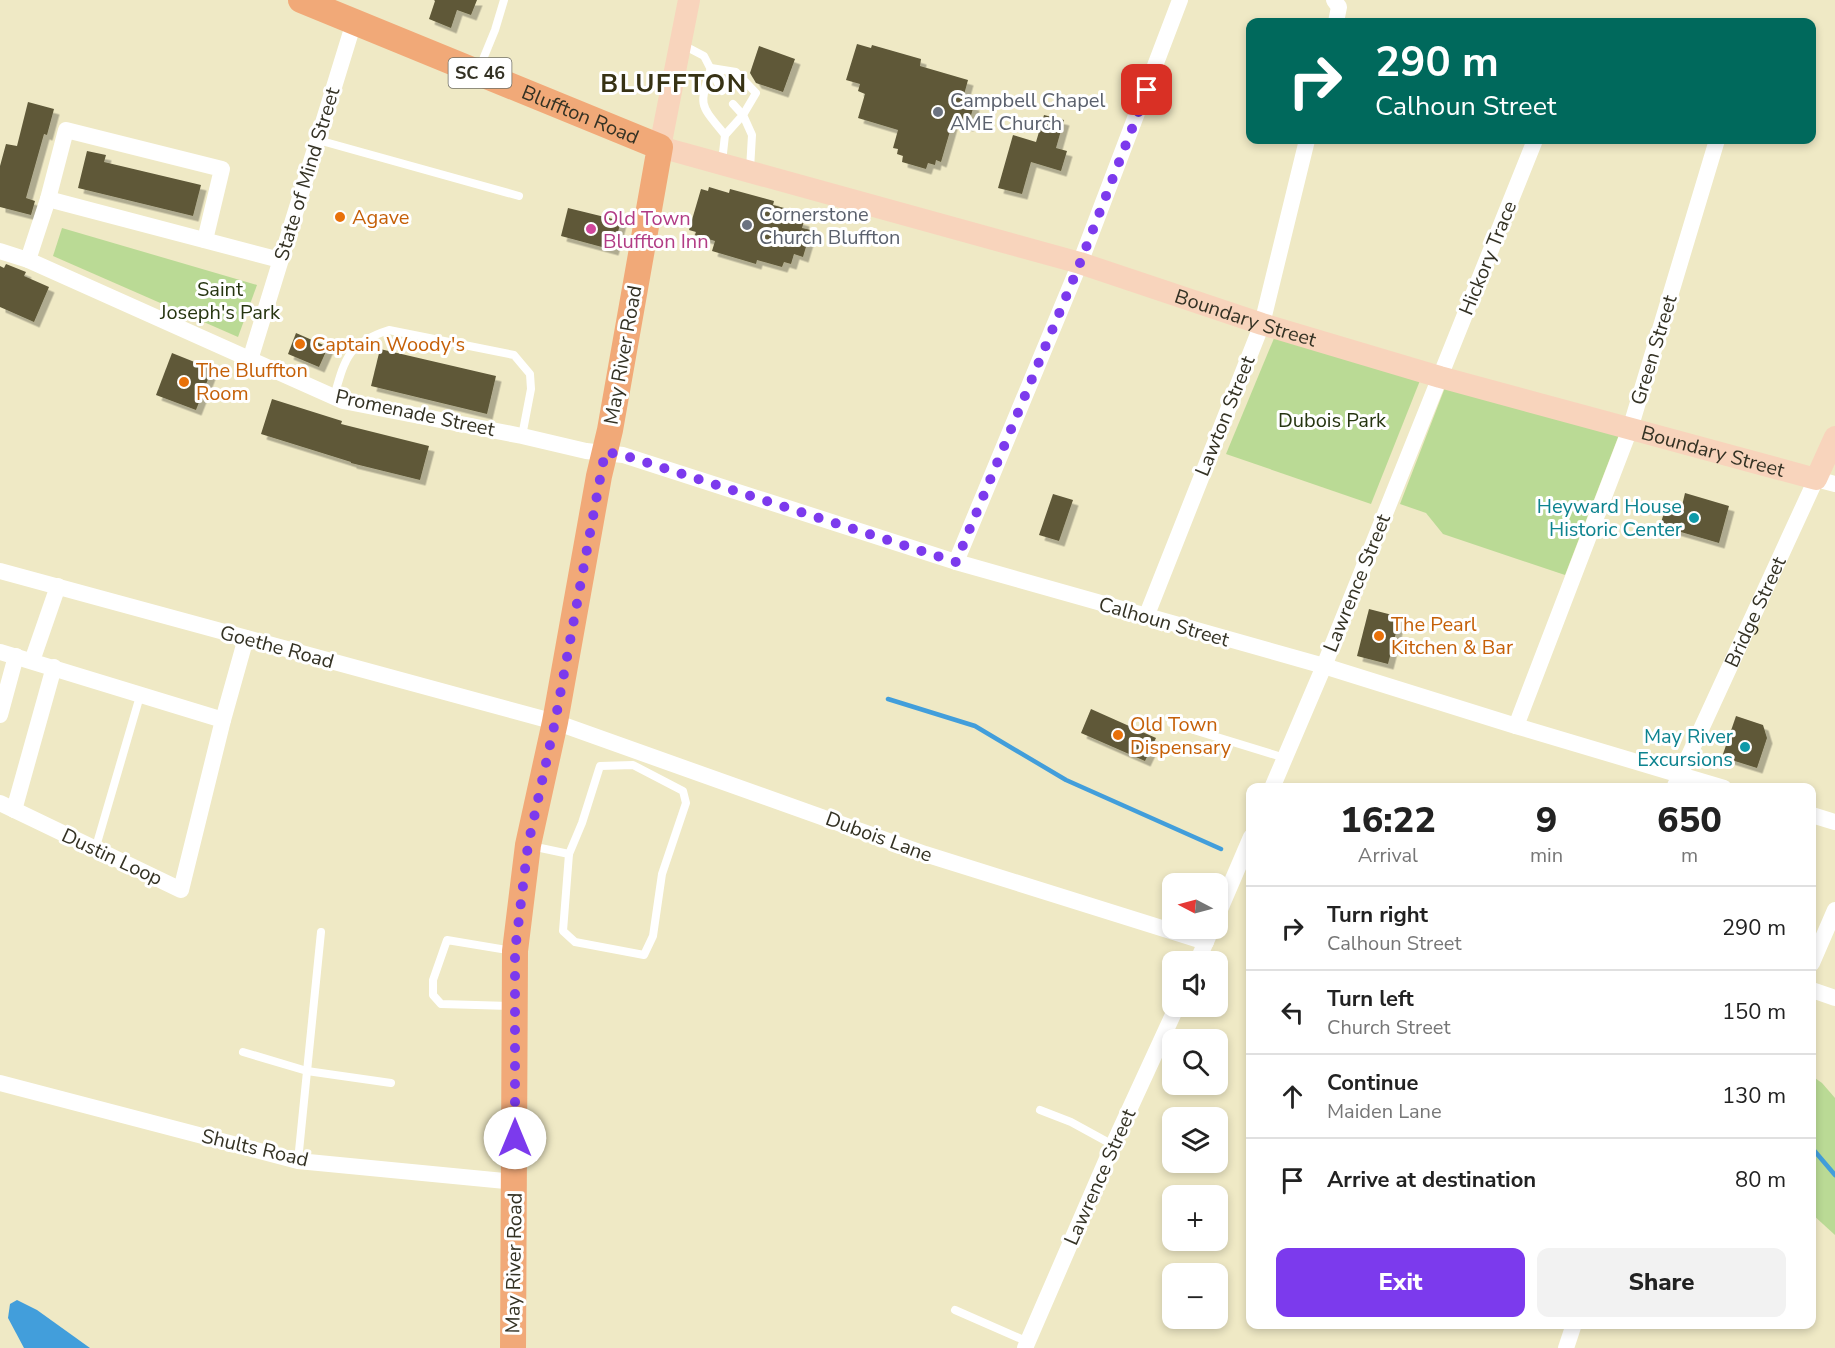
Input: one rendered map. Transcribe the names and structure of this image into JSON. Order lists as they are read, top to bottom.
{
  "streets": {
    "main road": ["SC 46", "Bluffton Road", "May River Road"],
    "street": [
      "State of Mind Street",
      "Hickory Trace",
      "Boundary Street",
      "Green Street",
      "Promenade Street",
      "Lawton Street",
      "Lawrence Street",
      "Bridge Street",
      "Calhoun Street",
      "Goethe Road",
      "Dubois Lane",
      "Dustin Loop",
      "Shults Road"
    ]
  },
  "crossings": [
    ["Bluffton Road", "State of Mind Street"],
    ["Bluffton Road", "Boundary Street"],
    ["Bluffton Road", "May River Road"],
    ["State of Mind Street", "Promenade Street"],
    ["Hickory Trace", "Boundary Street"],
    ["Hickory Trace", "Lawrence Street"],
    ["Boundary Street", "Green Street"],
    ["Boundary Street", "May River Road"],
    ["Boundary Street", "Lawton Street"],
    ["Boundary Street", "Lawrence Street"],
    ["Boundary Street", "Bridge Street"],
    ["Green Street", "Calhoun Street"],
    ["May River Road", "Promenade Street"],
    ["May River Road", "Calhoun Street"],
    ["May River Road", "Goethe Road"],
    ["May River Road", "Dubois Lane"],
    ["May River Road", "Shults Road"],
    ["Promenade Street", "Calhoun Street"],
    ["Lawton Street", "Calhoun Street"],
    ["Lawrence Street", "Calhoun Street"],
    ["Bridge Street", "Calhoun Street"],
    ["Goethe Road", "Dubois Lane"],
    ["Goethe Road", "Dustin Loop"]
  ],
  "districts": ["BLUFFTON"],
  "parks": ["Saint Joseph's Park", "Dubois Park"],
  "places": [
    "Campbell Chapel AME Church",
    "Agave",
    "Cornerstone Church Bluffton",
    "Old Town Bluffton Inn",
    "Captain Woody's",
    "The Bluffton Room",
    "Heyward House Historic Center",
    "The Pearl Kitchen & Bar",
    "Old Town Dispensary",
    "May River Excursions"
  ],
  "north": "left",
  "page": {
    "turn": ["290 m", "Calhoun Street"],
    "eta": [
      "16:22",
      "Arrival",
      "9",
      "min",
      "650",
      "m"
    ],
    "map_buttons": ["+", "−"],
    "list": [
      {
        "name": "Turn right",
        "note": "Calhoun Street",
        "value": "290 m"
      },
      {
        "name": "Turn left",
        "note": "Church Street",
        "value": "150 m"
      },
      {
        "name": "Continue",
        "note": "Maiden Lane",
        "value": "130 m"
      },
      {
        "name": "Arrive at destination",
        "value": "80 m"
      }
    ],
    "buttons": ["Exit", "Share"]
  }
}
